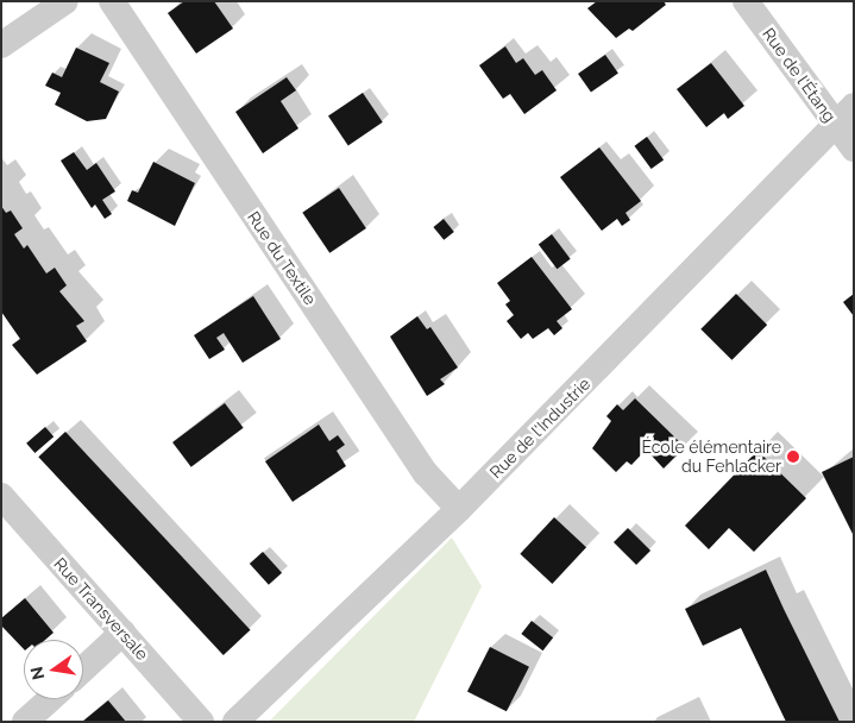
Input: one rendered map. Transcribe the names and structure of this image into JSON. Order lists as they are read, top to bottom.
{
  "streets": {
    "street": [
      "Rue de l'Étang",
      "Rue du Textile",
      "Rue de l'Industrie",
      "Rue Transversale"
    ]
  },
  "crossings": [
    ["Rue de l'Étang", "Rue de l'Industrie"],
    ["Rue du Textile", "Rue de l'Industrie"]
  ],
  "places": ["École élémentaire du Fehlacker"],
  "north": "left"
}
